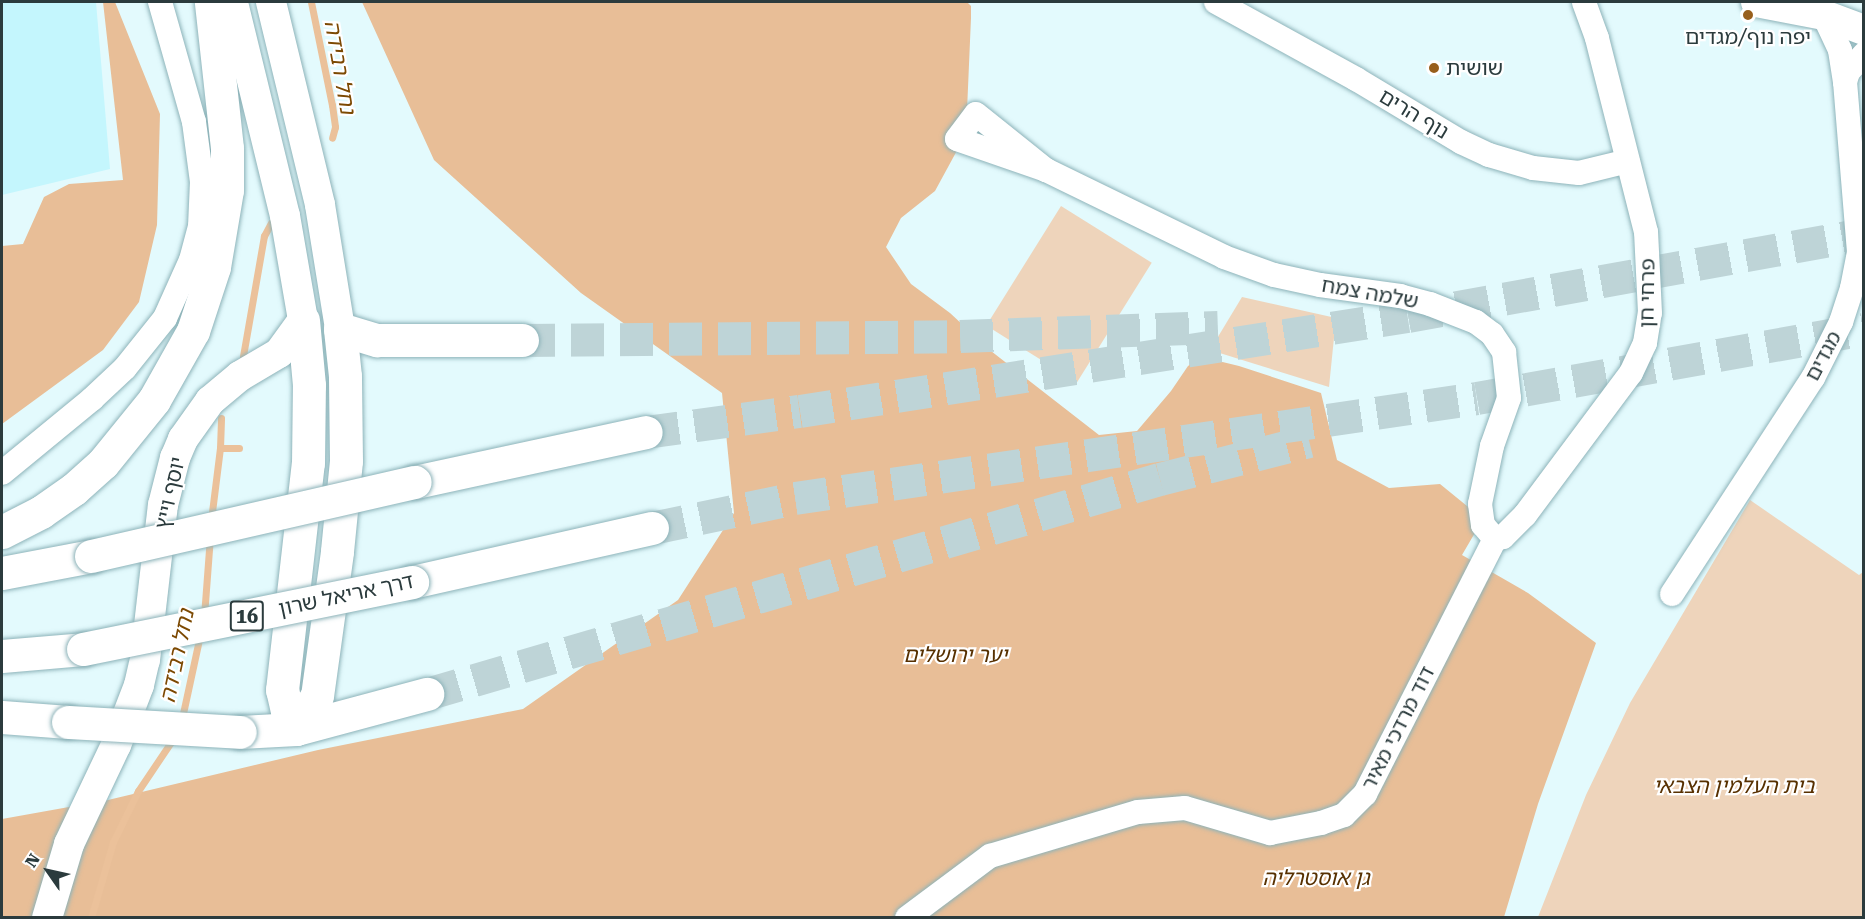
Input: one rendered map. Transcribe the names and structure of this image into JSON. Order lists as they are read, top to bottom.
{
  "streets": {
    "highway": ["דרך אריאל שרון", "16"],
    "main road": ["יוסף וייץ"],
    "street": [
      "נוף הרים",
      "שלמה צמח",
      "פרחי חן",
      "מגדים",
      "דוד מרדכי מאיר"
    ]
  },
  "crossings": [
    ["נוף הרים", "פרחי חן"],
    ["שלמה צמח", "פרחי חן"],
    ["שלמה צמח", "דוד מרדכי מאיר"],
    ["פרחי חן", "דוד מרדכי מאיר"]
  ],
  "water": ["נחל רבידה"],
  "parks": ["יער ירושלים", "בית העלמין הצבאי", "גן אוסטרליה"],
  "places": ["יפה נוף/מגדים", "שושית"],
  "north": "top left"
}
